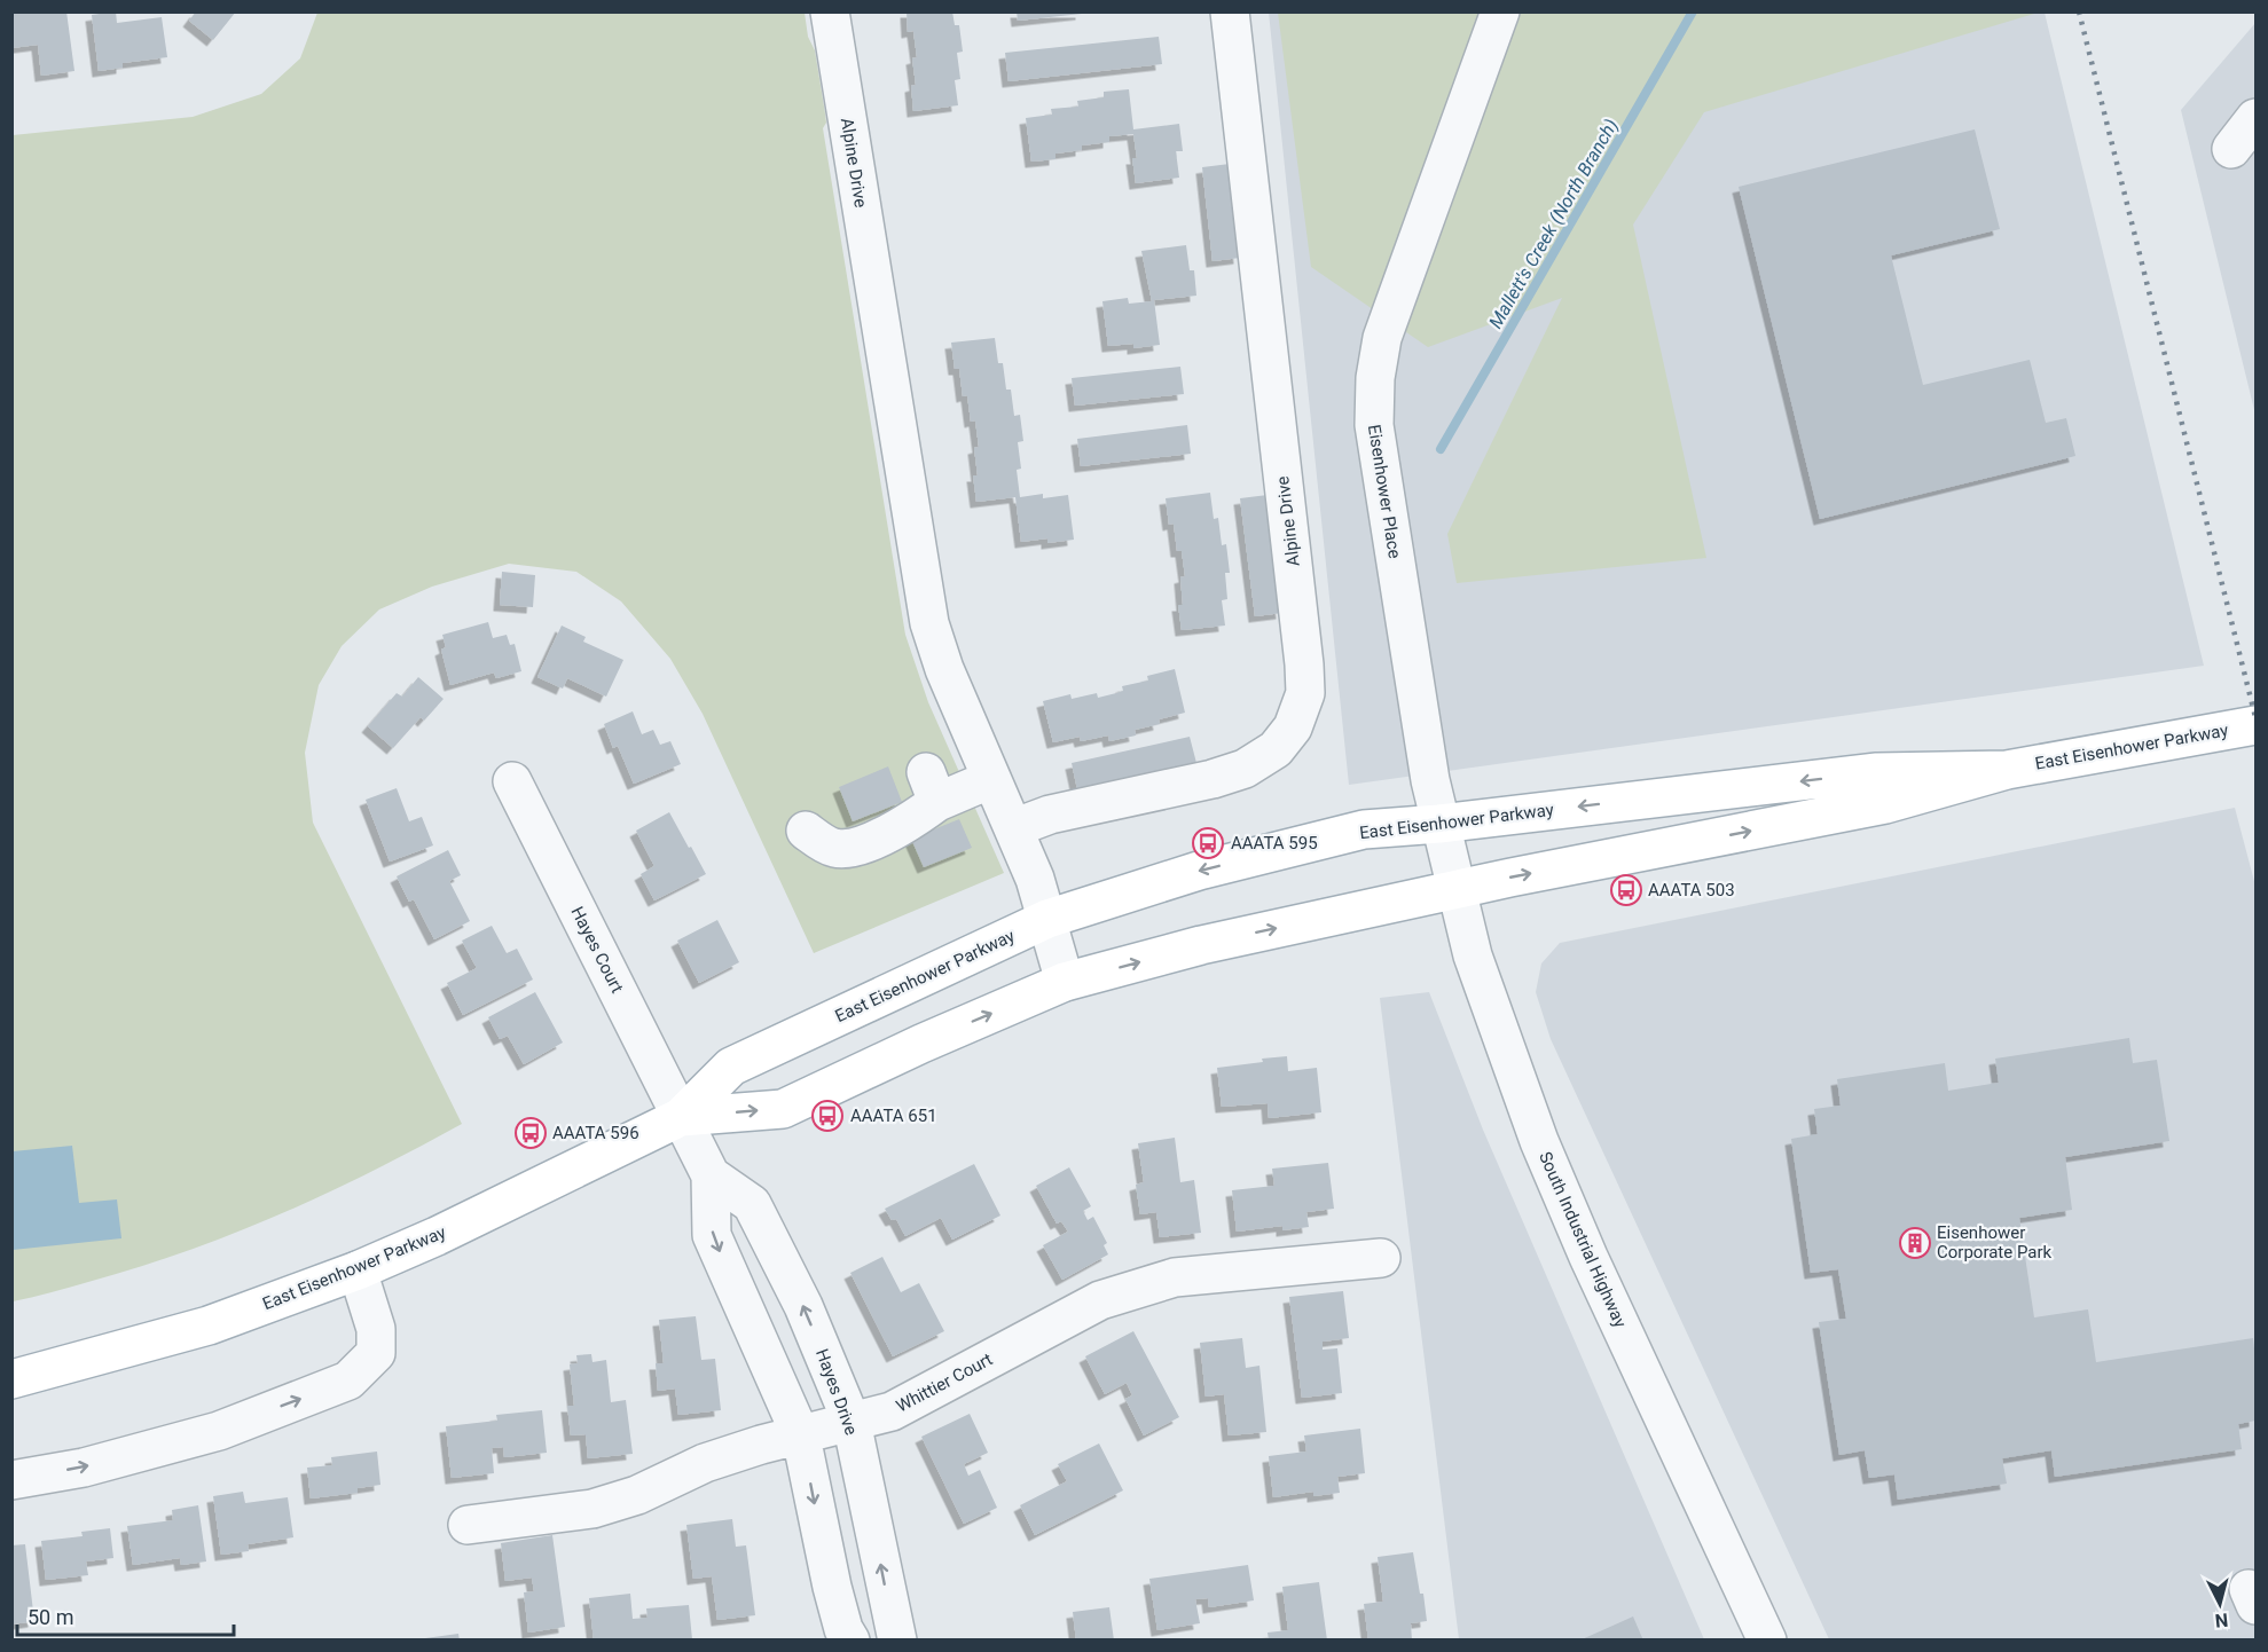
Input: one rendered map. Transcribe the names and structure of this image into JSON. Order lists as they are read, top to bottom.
{
  "streets": {
    "main road": ["East Eisenhower Parkway"],
    "street": [
      "Alpine Drive",
      "Eisenhower Place",
      "Hayes Court",
      "South Industrial Highway",
      "Whittier Court",
      "Hayes Drive"
    ]
  },
  "crossings": [
    ["Alpine Drive", "East Eisenhower Parkway"],
    ["Eisenhower Place", "East Eisenhower Parkway"],
    ["Eisenhower Place", "South Industrial Highway"],
    ["East Eisenhower Parkway", "Hayes Court"],
    ["East Eisenhower Parkway", "South Industrial Highway"],
    ["East Eisenhower Parkway", "Hayes Drive"],
    ["Hayes Court", "Hayes Drive"],
    ["Whittier Court", "Hayes Drive"]
  ],
  "water": ["Mallett's Creek (North Branch)"],
  "places": {
    "bus stop": [
      "AAATA 595",
      "AAATA 503",
      "AAATA 651",
      "AAATA 596"
    ],
    "building": ["Eisenhower Corporate Park"]
  },
  "scale_bar": "50 m",
  "north": "bottom"
}
